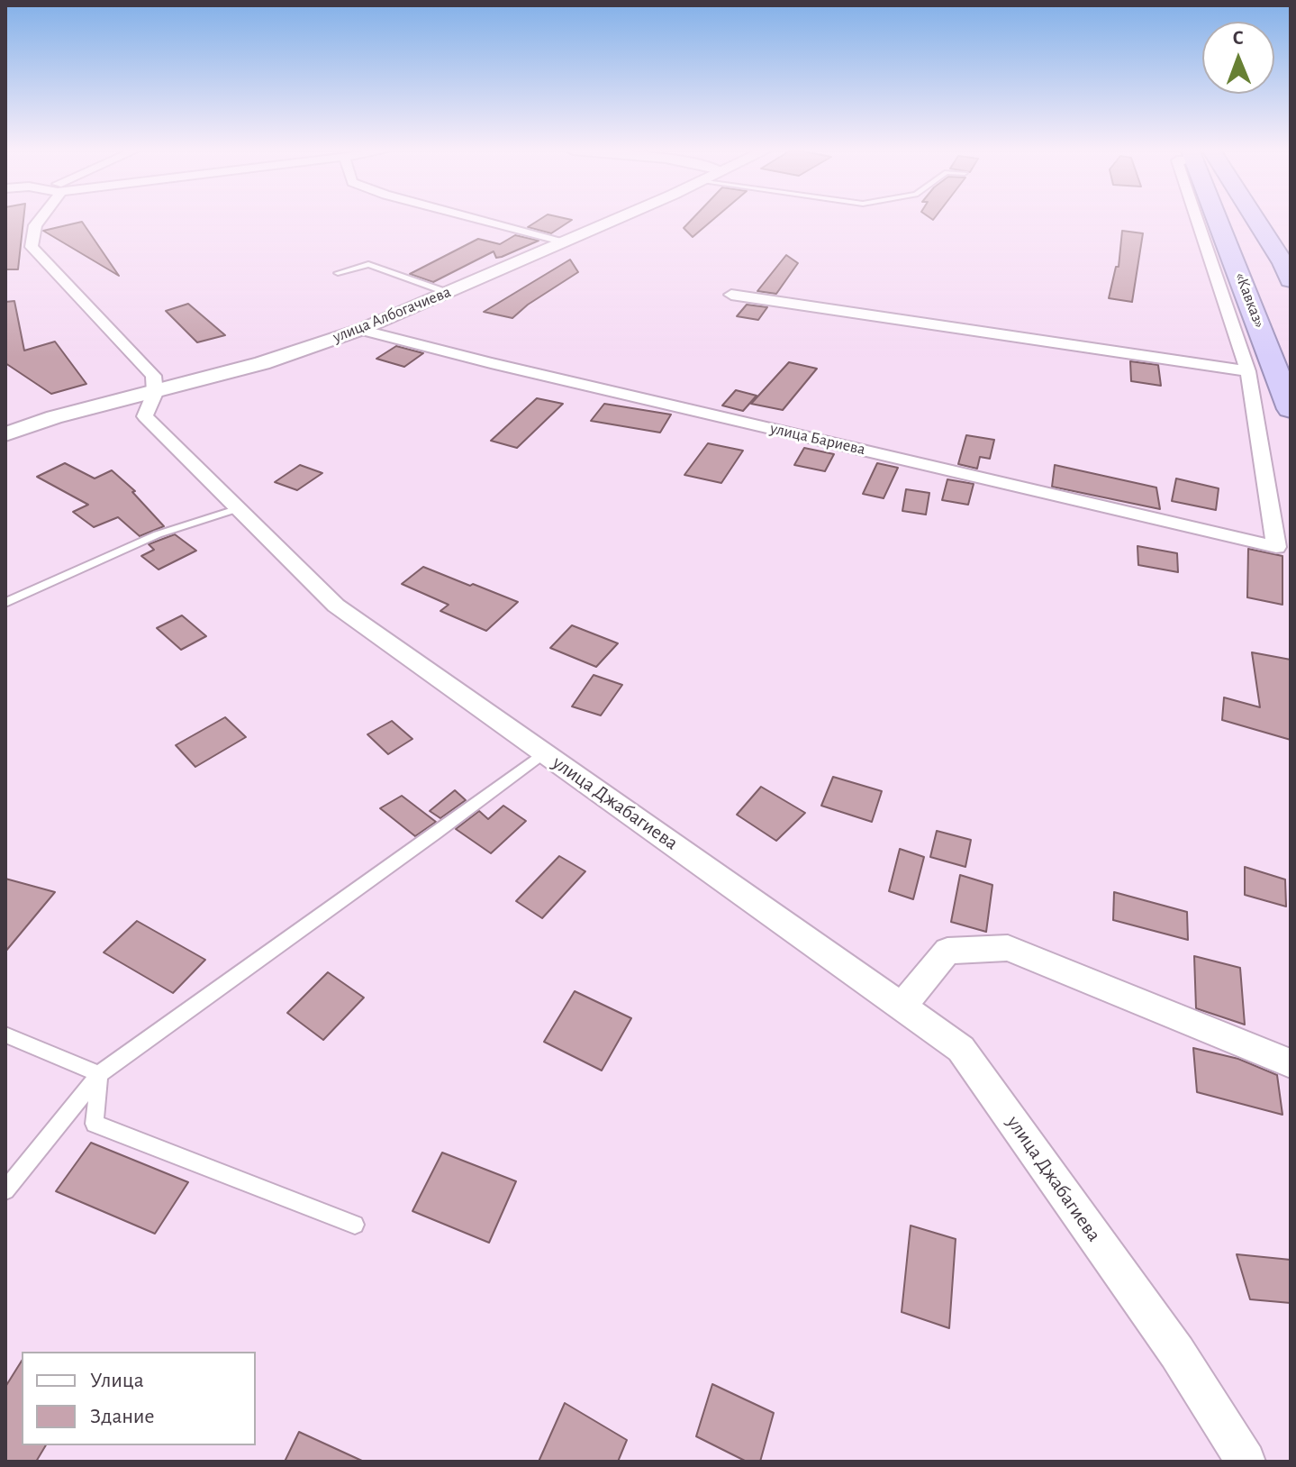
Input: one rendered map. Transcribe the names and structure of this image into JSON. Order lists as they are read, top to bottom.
{
  "streets": {
    "highway": ["«Кавказ»"],
    "street": ["улица Албогачиева", "улица Бариева", "улица Джабагиева"]
  },
  "crossings": [
    ["улица Албогачиева", "улица Бариева"],
    ["улица Албогачиева", "улица Джабагиева"]
  ],
  "legend": ["Улица", "Здание"],
  "north": "top"
}
